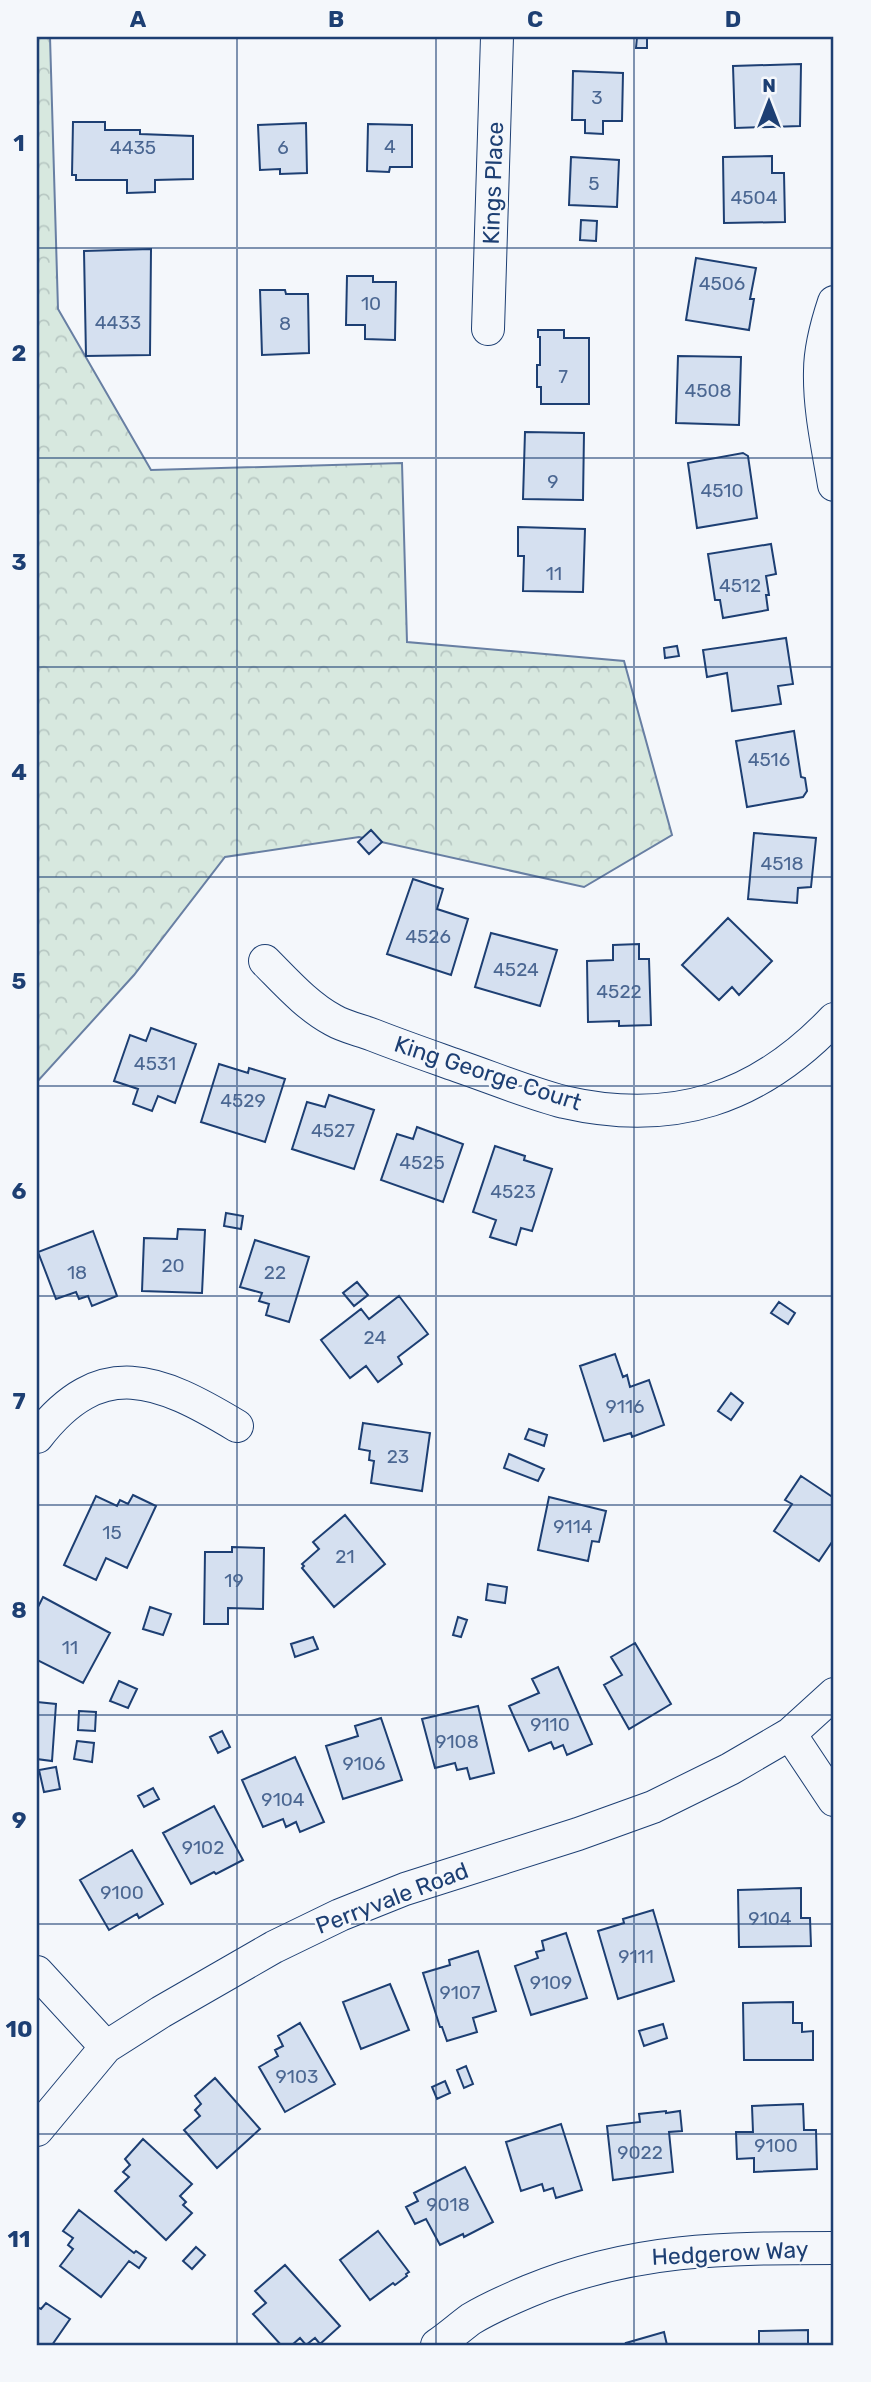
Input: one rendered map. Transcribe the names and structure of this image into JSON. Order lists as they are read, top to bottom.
{
  "streets": {
    "street": [
      "Kings Place",
      "King George Court",
      "Perryvale Road",
      "Hedgerow Way"
    ]
  },
  "house_numbers": [
    "3",
    "4",
    "4435",
    "6",
    "5",
    "4504",
    "4506",
    "10",
    "4433",
    "8",
    "7",
    "4508",
    "9",
    "4510",
    "11",
    "4512",
    "4516",
    "4518",
    "4526",
    "4524",
    "4522",
    "4531",
    "4529",
    "4527",
    "4525",
    "4523",
    "20",
    "18",
    "22",
    "24",
    "9116",
    "23",
    "9114",
    "15",
    "21",
    "19",
    "11",
    "9110",
    "9108",
    "9106",
    "9104",
    "9102",
    "9100",
    "9104",
    "9111",
    "9109",
    "9107",
    "9103",
    "9100",
    "9022",
    "9018"
  ],
  "north": "top",
  "grid": {
    "columns": [
      "A",
      "B",
      "C",
      "D"
    ],
    "rows": [
      "1",
      "2",
      "3",
      "4",
      "5",
      "6",
      "7",
      "8",
      "9",
      "10",
      "11"
    ]
  }
}
